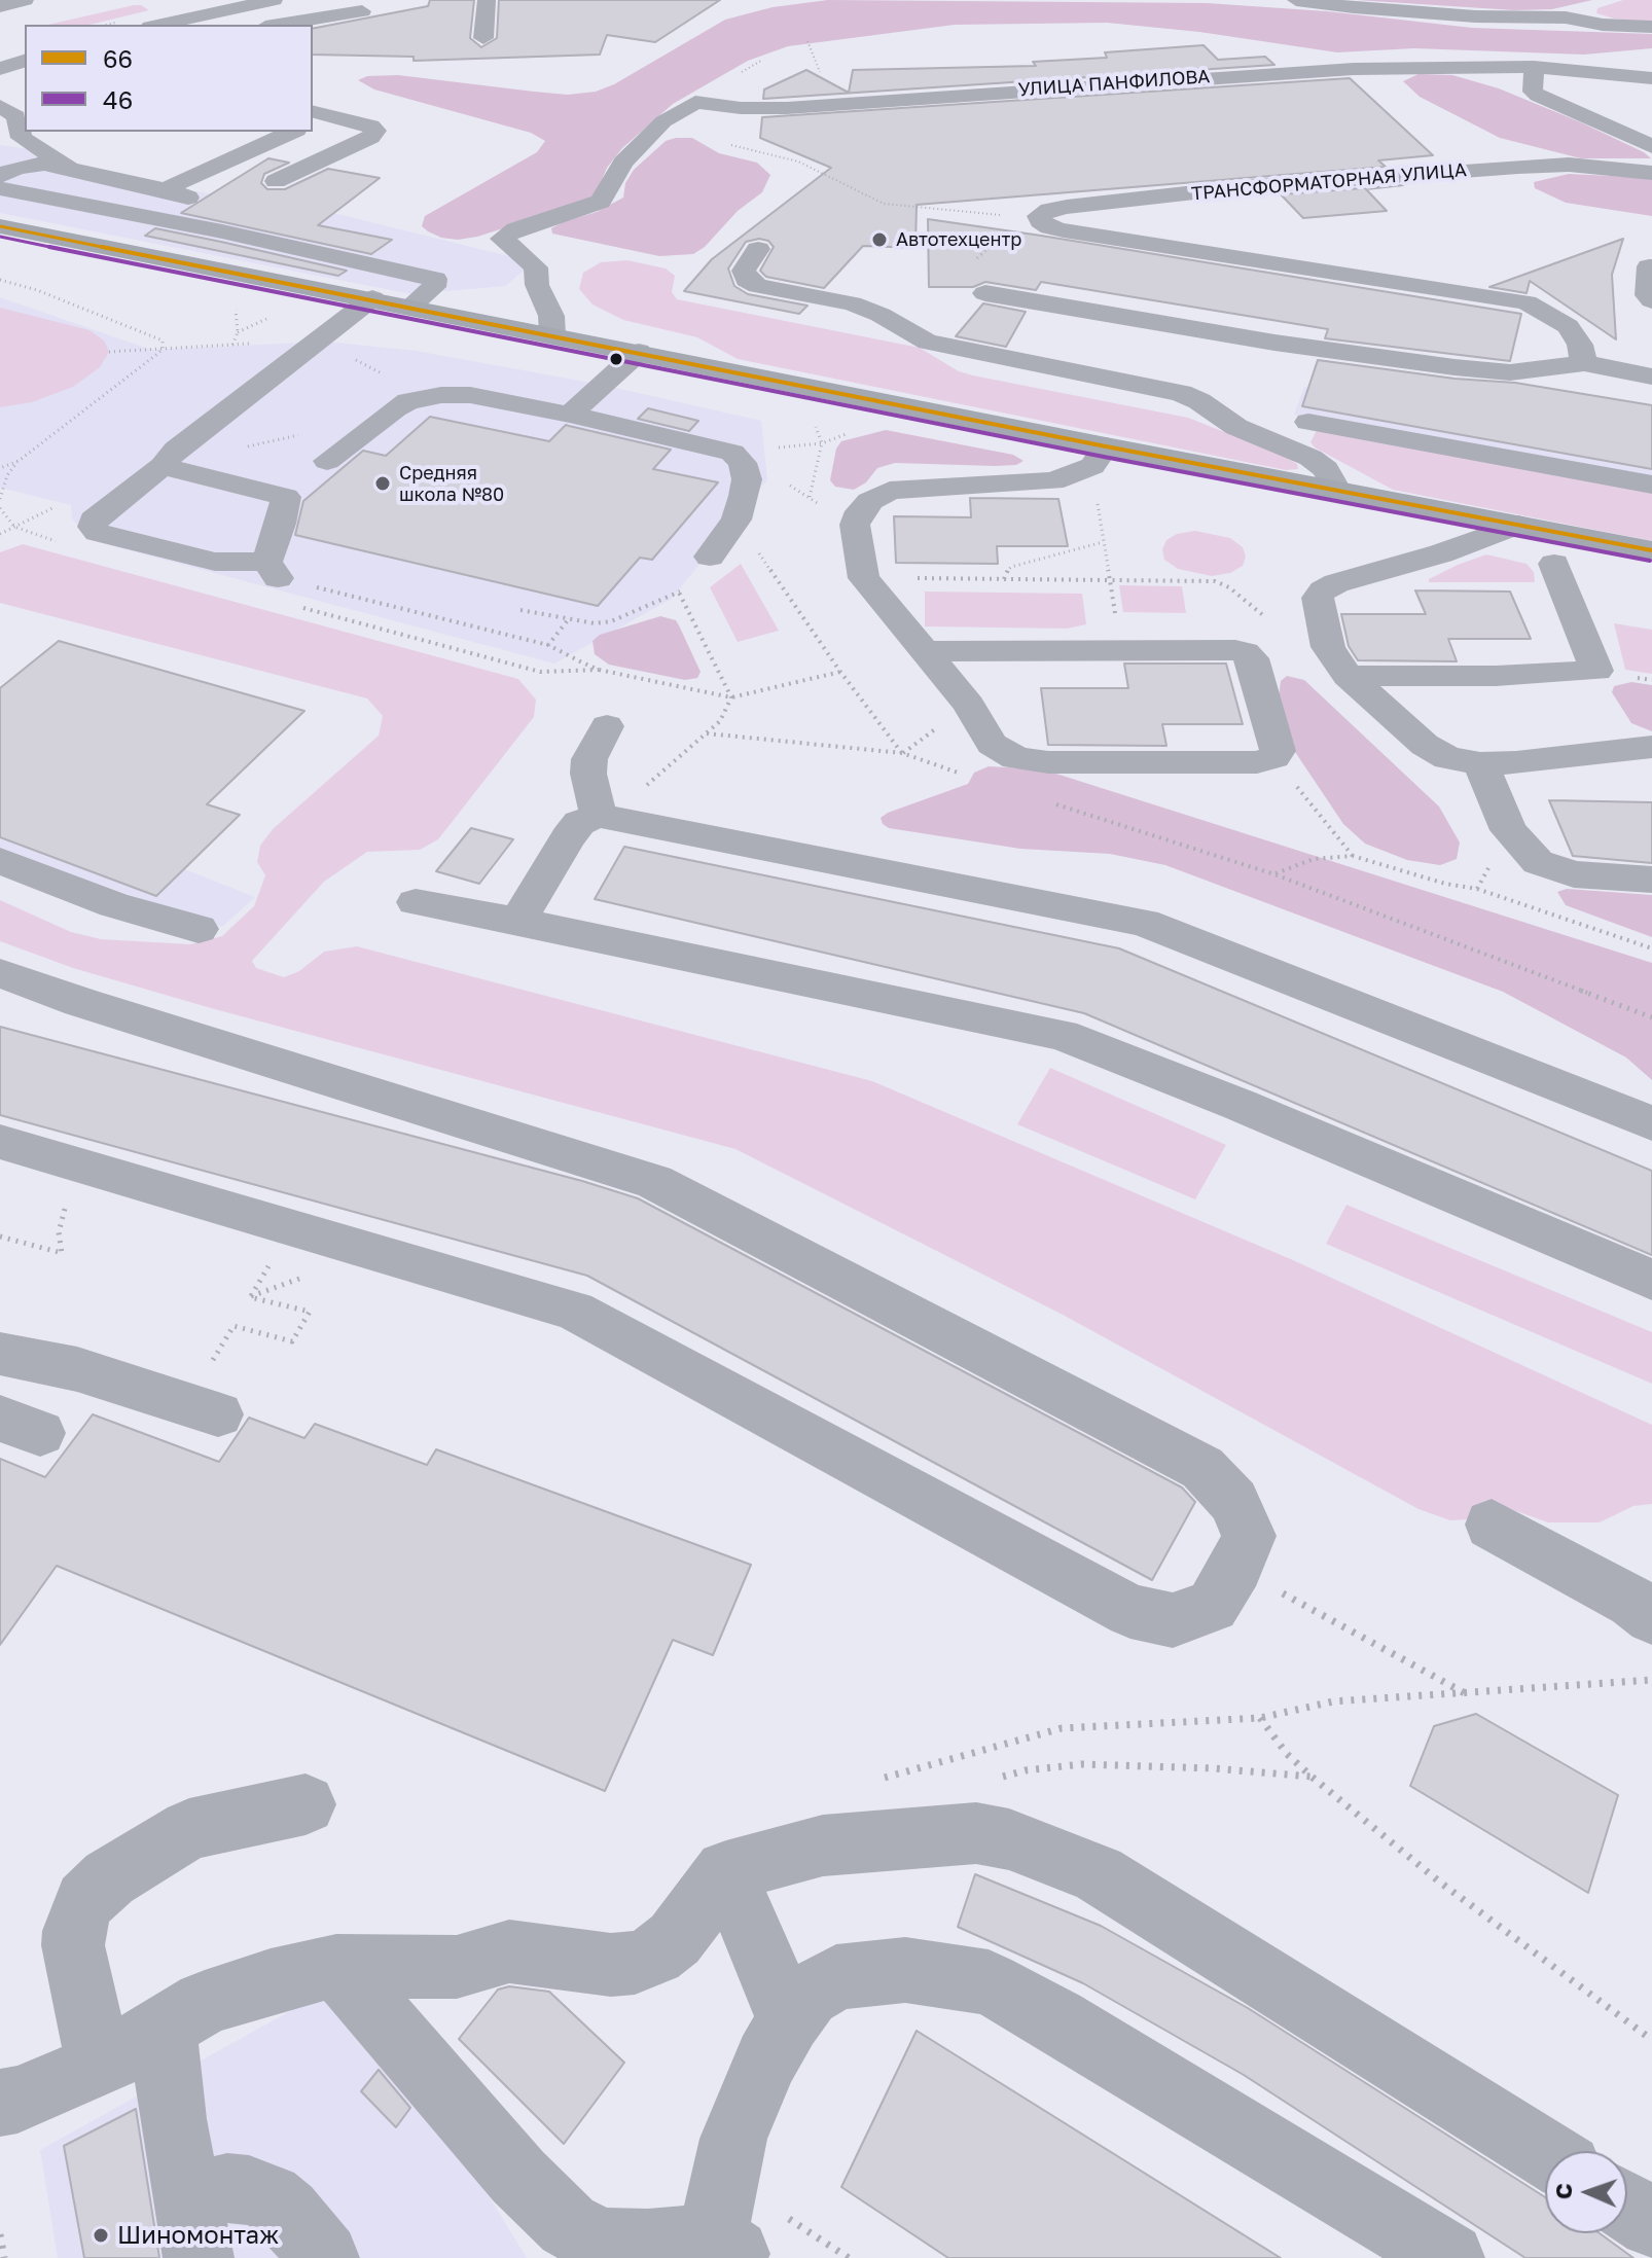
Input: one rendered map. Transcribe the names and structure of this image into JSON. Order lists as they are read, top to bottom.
{
  "streets": {
    "street": ["УЛИЦА ПАНФИЛОВА", "ТРАНСФОРМАТОРНАЯ УЛИЦА"]
  },
  "places": ["Автотехцентр", "Средняя школа №80", "Шиномонтаж"],
  "lines": ["transit line 66", "transit line 46"],
  "legend": ["66", "46"],
  "north": "left"
}
